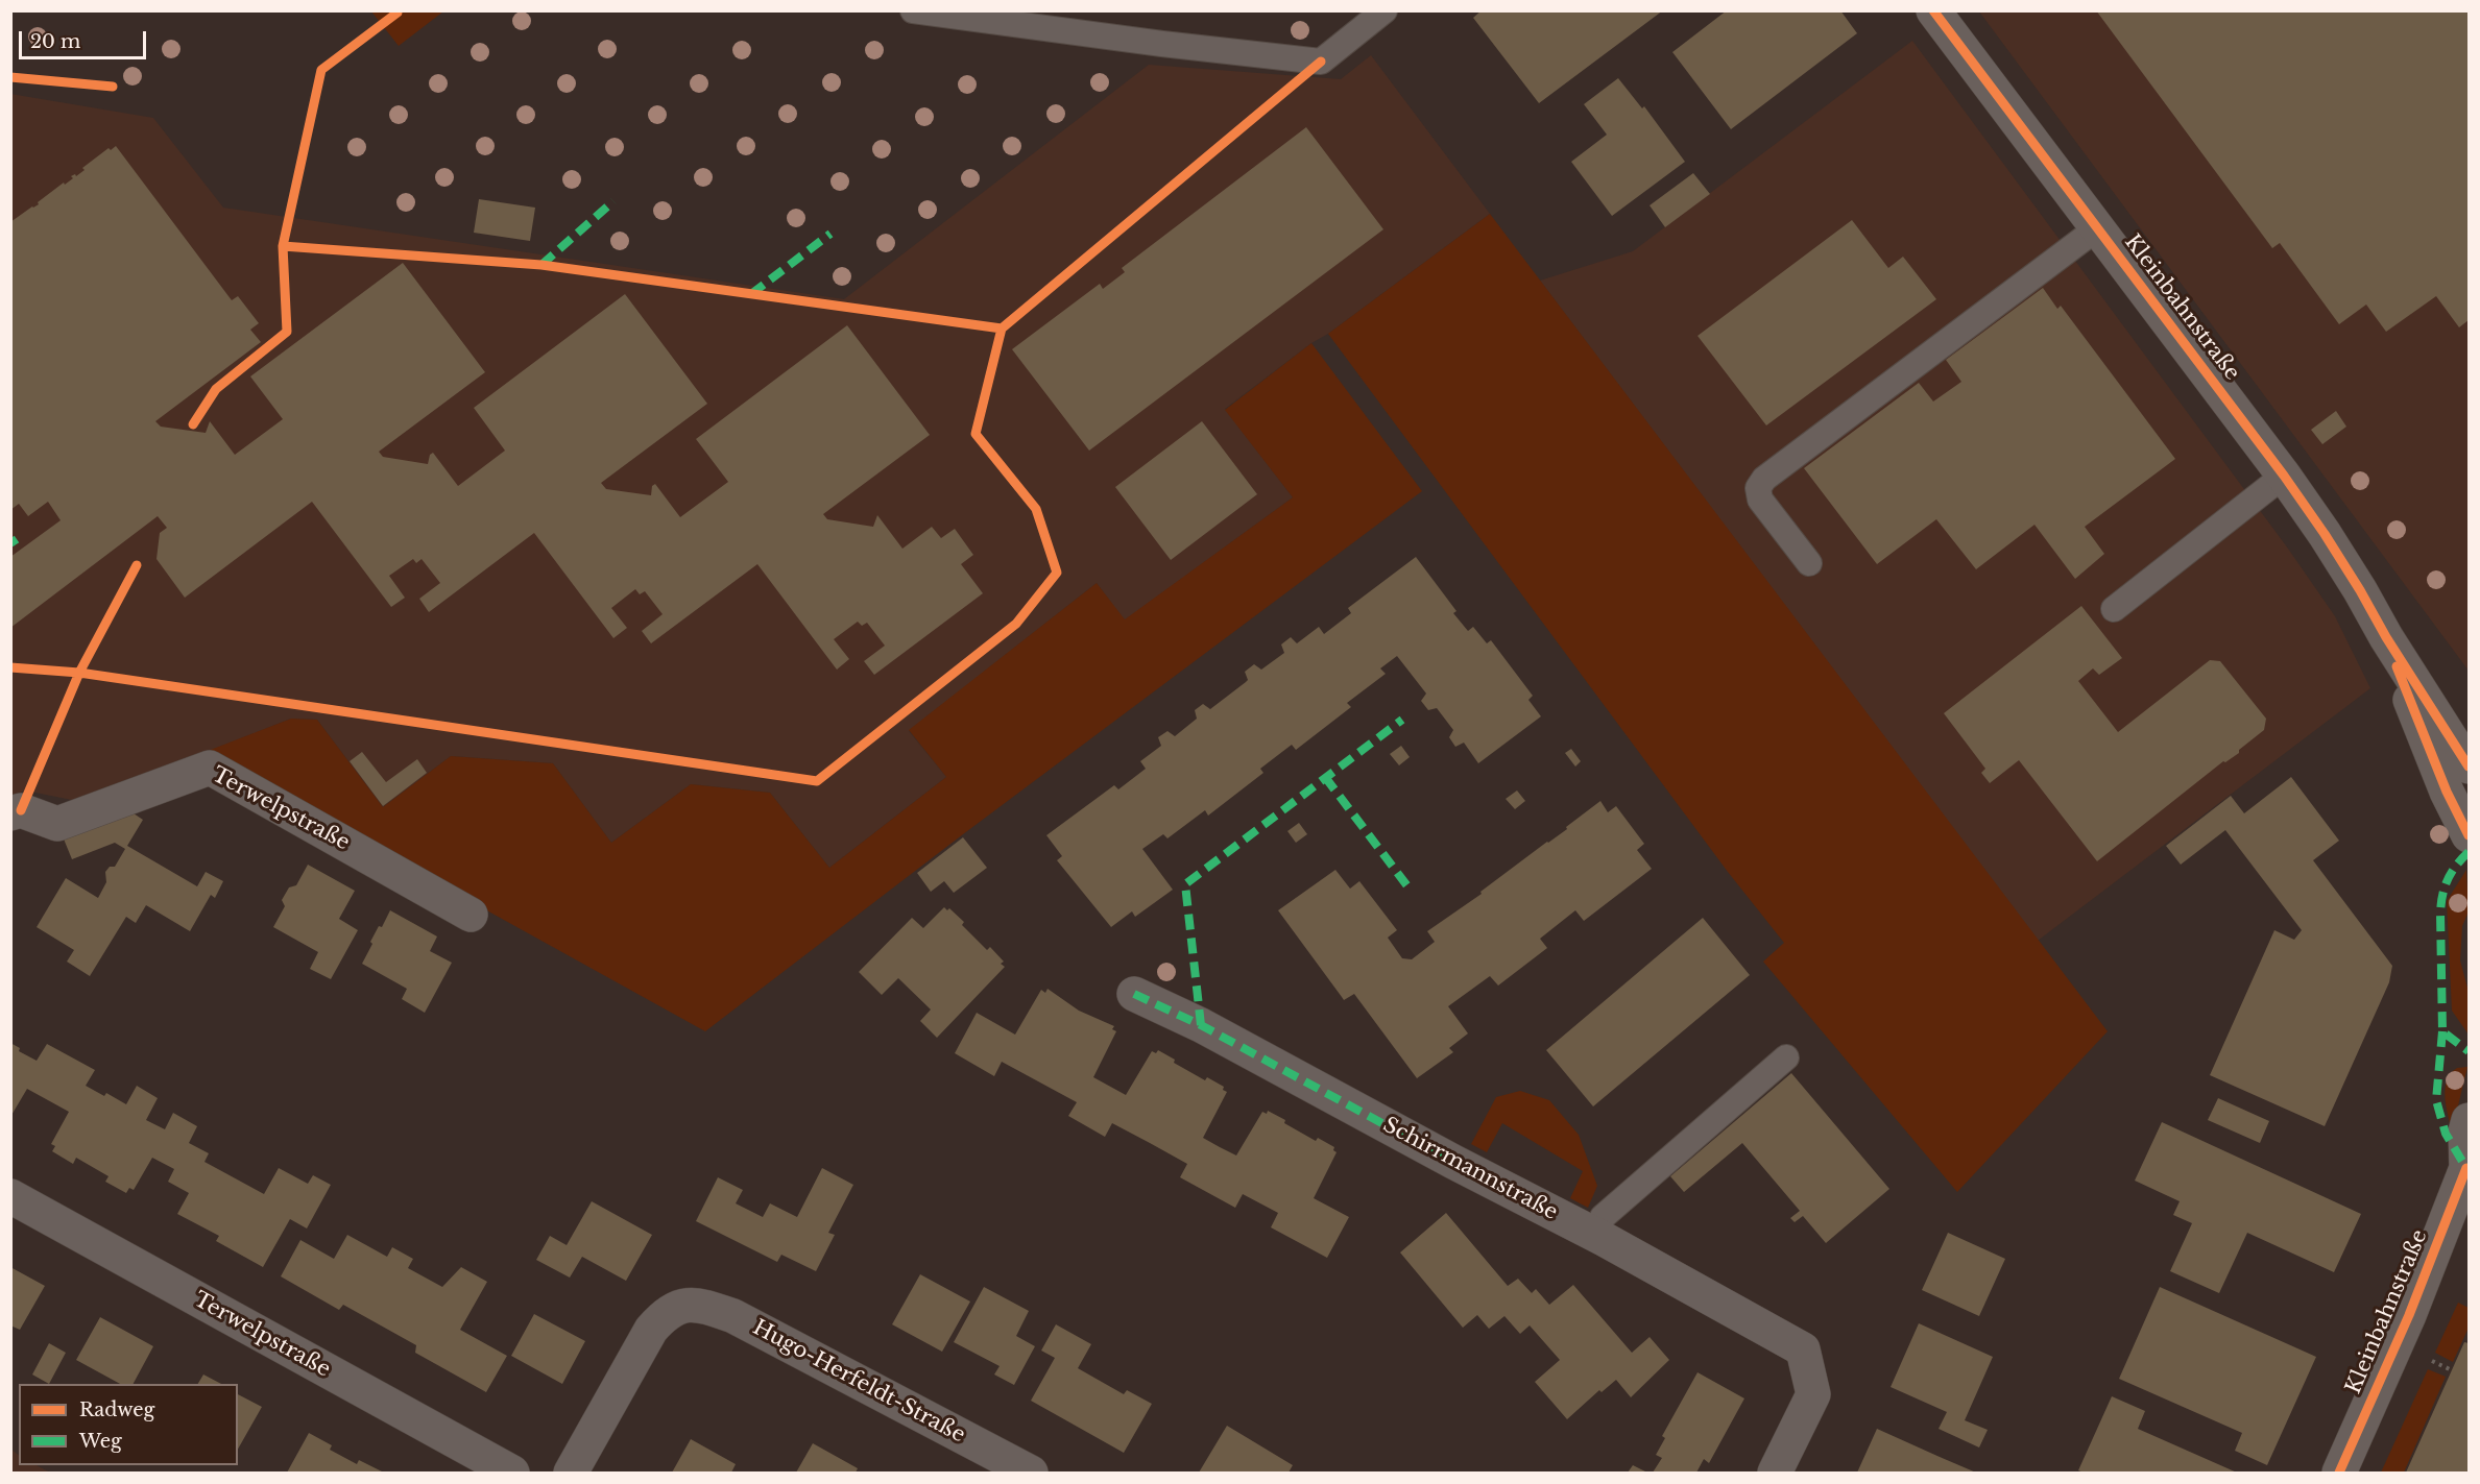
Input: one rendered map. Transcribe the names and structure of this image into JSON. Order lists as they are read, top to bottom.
{
  "streets": {
    "street": [
      "Kleinbahnstraße",
      "Terwelpstraße",
      "Schirrmannstraße",
      "Hugo-Herfeldt-Straße"
    ]
  },
  "legend": ["Radweg", "Weg"],
  "scale_bar": "20 m"
}
